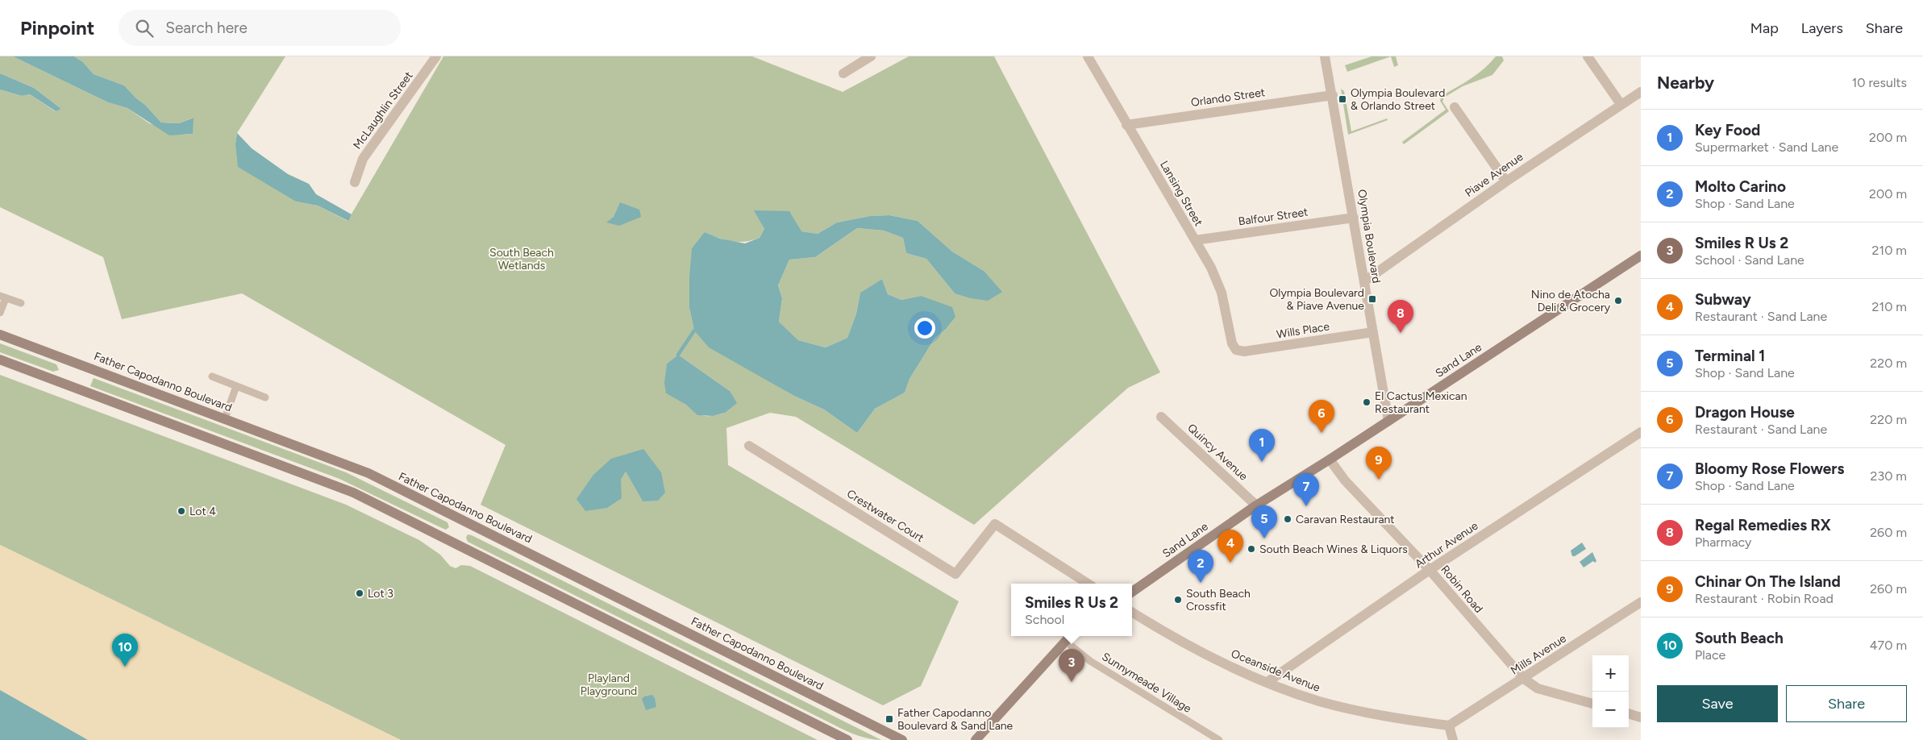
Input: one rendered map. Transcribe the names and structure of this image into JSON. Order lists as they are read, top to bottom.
{
  "streets": {
    "main road": ["Sand Lane", "Father Capodanno Boulevard"],
    "street": [
      "Orlando Street",
      "McLaughlin Street",
      "Piave Avenue",
      "Lansing Street",
      "Balfour Street",
      "Olympia Boulevard",
      "Wills Place",
      "Quincy Avenue",
      "Crestwater Court",
      "Arthur Avenue",
      "Robin Road",
      "Mills Avenue",
      "Oceanside Avenue"
    ],
    "lane": ["Sunnymeade Village"]
  },
  "crossings": [
    ["Orlando Street", "Lansing Street"],
    ["Orlando Street", "Olympia Boulevard"],
    ["Piave Avenue", "Olympia Boulevard"],
    ["Lansing Street", "Balfour Street"],
    ["Lansing Street", "Wills Place"],
    ["Balfour Street", "Olympia Boulevard"],
    ["Olympia Boulevard", "Wills Place"],
    ["Olympia Boulevard", "Sand Lane"],
    ["Sand Lane", "Quincy Avenue"],
    ["Sand Lane", "Robin Road"],
    ["Arthur Avenue", "Robin Road"],
    ["Arthur Avenue", "Oceanside Avenue"],
    ["Robin Road", "Mills Avenue"],
    ["Mills Avenue", "Oceanside Avenue"]
  ],
  "parks": ["South Beach Wetlands", "Playland Playground"],
  "places": {
    "transit": ["Olympia Boulevard & Orlando Street", "Olympia Boulevard & Piave Avenue", "Father Capodanno Boulevard & Sand Lane"],
    "other": [
      "Nino de Atocha Deli & Grocery",
      "El Cactus Mexican Restaurant",
      "Lot 4",
      "Caravan Restaurant",
      "South Beach Wines & Liquors",
      "Lot 3",
      "South Beach Crossfit"
    ]
  },
  "page": {
    "header": "Pinpoint",
    "search": "Search here",
    "nav": ["Map", "Layers", "Share"],
    "heading": ["Nearby", "10 results"],
    "list": [
      {
        "mark": "1",
        "name": "Key Food",
        "note": "Supermarket · Sand Lane",
        "value": "200 m"
      },
      {
        "mark": "2",
        "name": "Molto Carino",
        "note": "Shop · Sand Lane",
        "value": "200 m"
      },
      {
        "mark": "3",
        "name": "Smiles R Us 2",
        "note": "School · Sand Lane",
        "value": "210 m"
      },
      {
        "mark": "4",
        "name": "Subway",
        "note": "Restaurant · Sand Lane",
        "value": "210 m"
      },
      {
        "mark": "5",
        "name": "Terminal 1",
        "note": "Shop · Sand Lane",
        "value": "220 m"
      },
      {
        "mark": "6",
        "name": "Dragon House",
        "note": "Restaurant · Sand Lane",
        "value": "220 m"
      },
      {
        "mark": "7",
        "name": "Bloomy Rose Flowers",
        "note": "Shop · Sand Lane",
        "value": "230 m"
      },
      {
        "mark": "8",
        "name": "Regal Remedies RX",
        "note": "Pharmacy",
        "value": "260 m"
      },
      {
        "mark": "9",
        "name": "Chinar On The Island",
        "note": "Restaurant · Robin Road",
        "value": "260 m"
      },
      {
        "mark": "10",
        "name": "South Beach",
        "note": "Place",
        "value": "470 m"
      }
    ],
    "pins": [
      "8",
      "6",
      "1",
      "9",
      "7",
      "5",
      "4",
      "2",
      "10",
      "3"
    ],
    "popup": ["Smiles R Us 2", "School"],
    "map_buttons": ["+", "−"],
    "buttons": ["Save", "Share"]
  }
}
